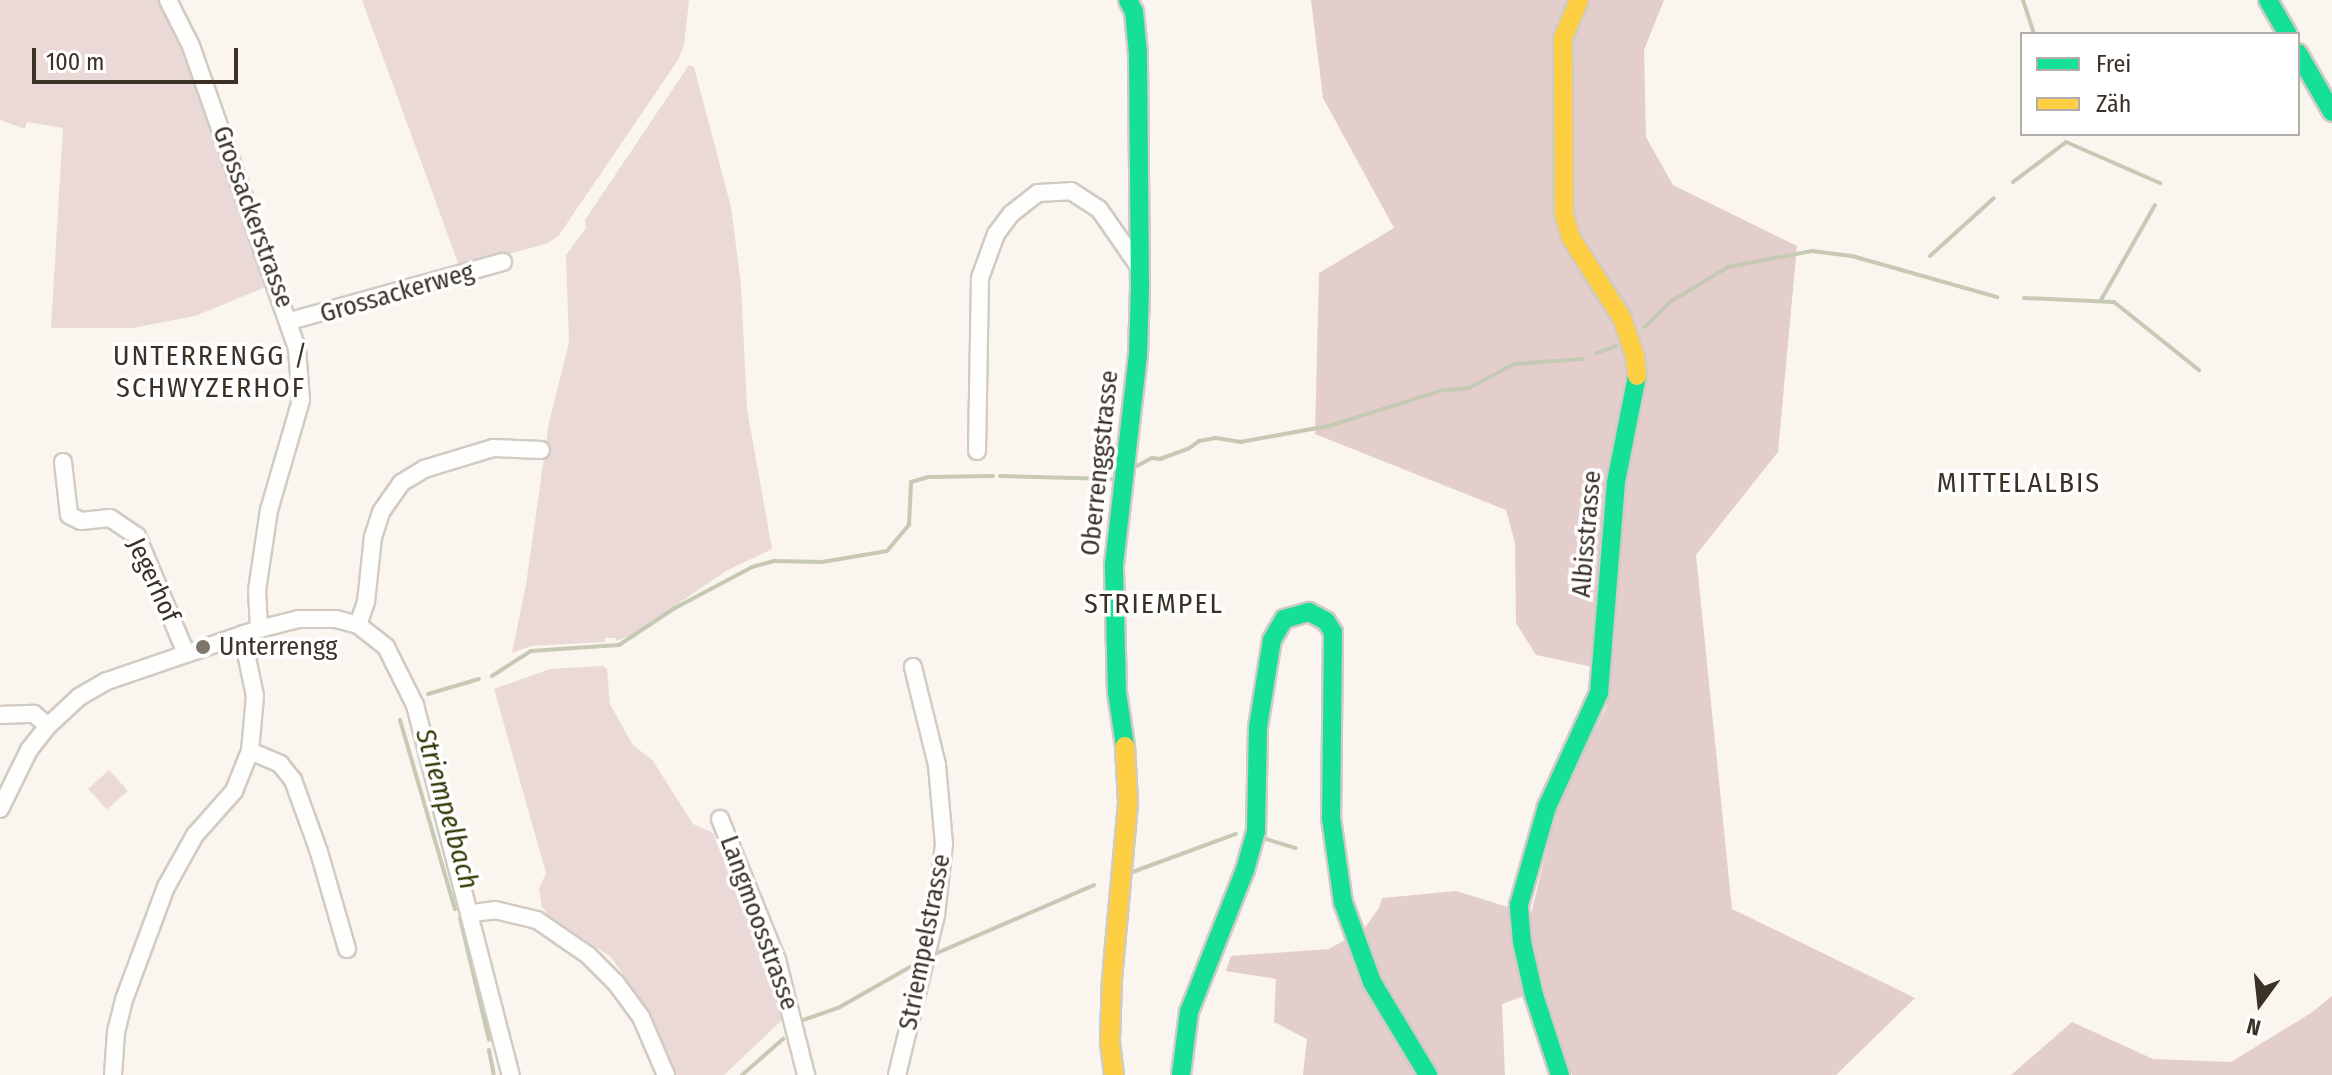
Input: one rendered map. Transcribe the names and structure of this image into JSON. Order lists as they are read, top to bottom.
{
  "streets": {
    "main road": ["Oberrenggstrasse", "Albisstrasse"],
    "street": [
      "Grossackerstrasse",
      "Grossackerweg",
      "Jegerhof",
      "Langmoosstrasse",
      "Striempelstrasse"
    ]
  },
  "crossings": [
    ["Grossackerstrasse", "Grossackerweg"]
  ],
  "districts": ["UNTERRENGG / SCHWYZERHOF", "MITTELALBIS", "STRIEMPEL"],
  "water": ["Striempelbach"],
  "places": ["Unterrengg"],
  "legend": ["Frei", "Zäh"],
  "scale_bar": "100 m",
  "north": "bottom"
}
